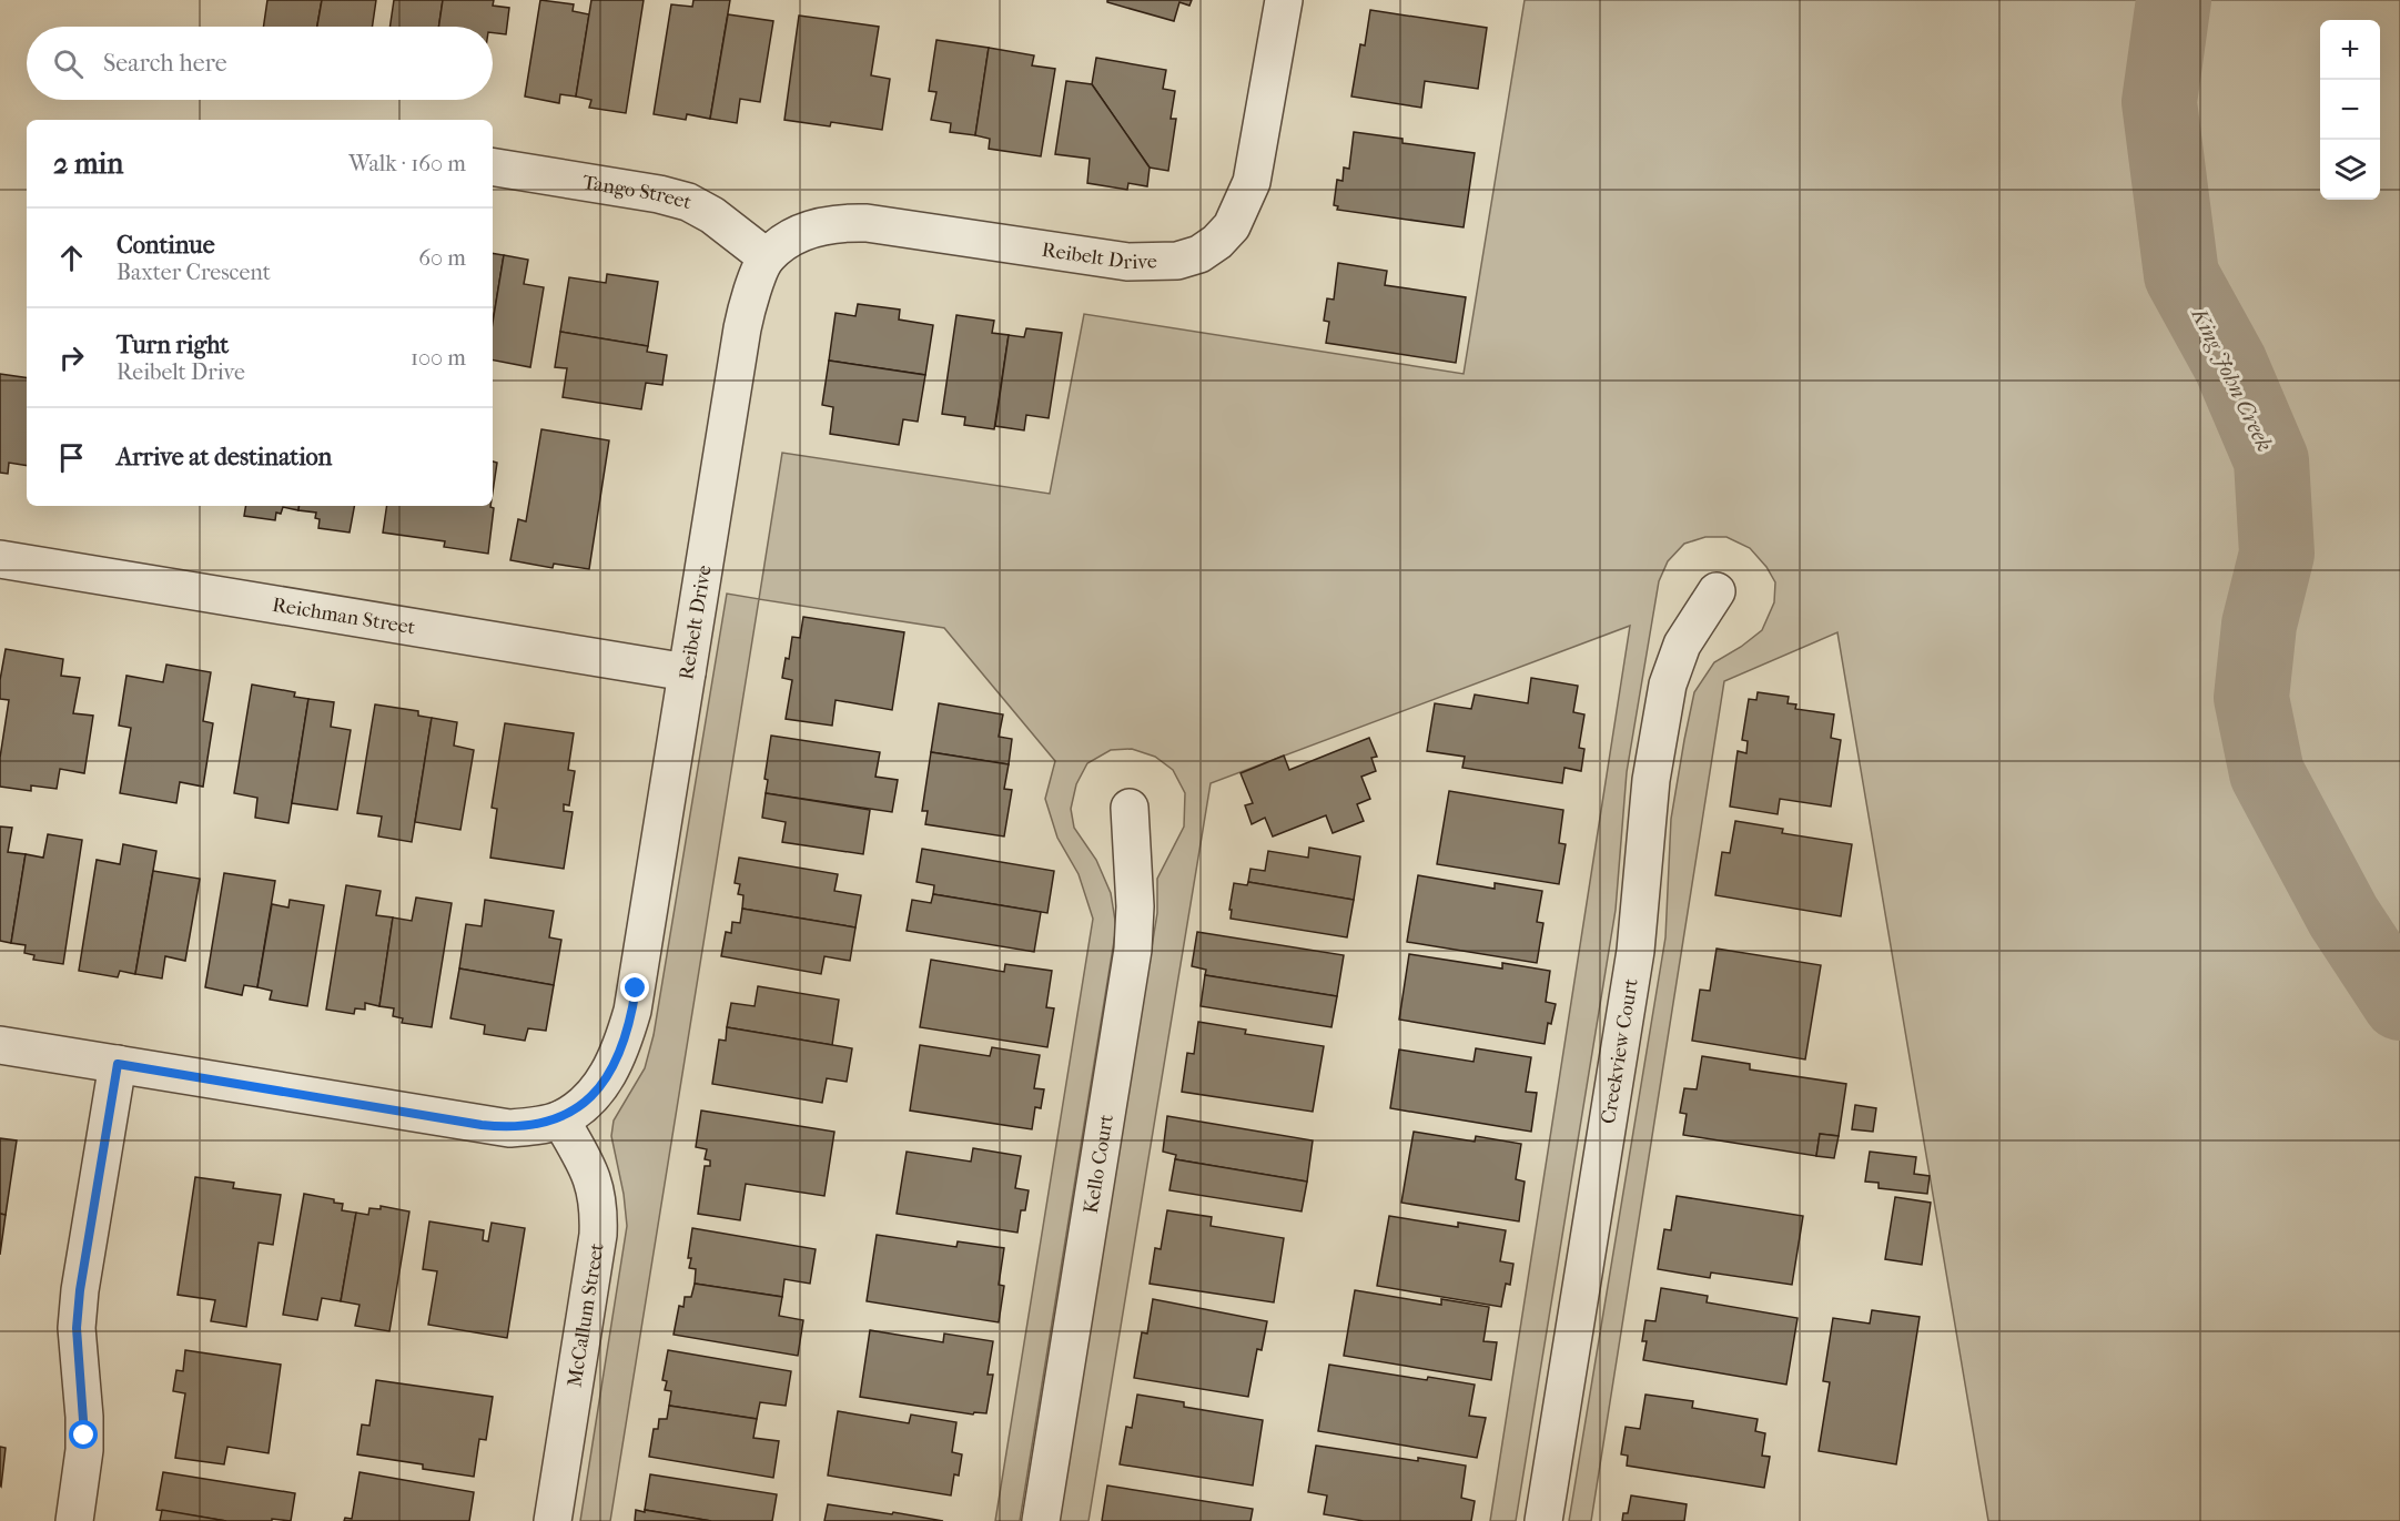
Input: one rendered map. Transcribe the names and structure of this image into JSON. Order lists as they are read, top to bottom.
{
  "streets": {
    "street": [
      "Tango Street",
      "Reibelt Drive",
      "Reichman Street",
      "Creekview Court",
      "Kello Court",
      "McCallum Street"
    ]
  },
  "crossings": [
    ["Tango Street", "Reibelt Drive"],
    ["Reibelt Drive", "Reichman Street"],
    ["Reibelt Drive", "McCallum Street"]
  ],
  "water": ["King John Creek"],
  "page": {
    "map_buttons": ["+", "−"],
    "search": "Search here",
    "heading": ["2 min", "Walk · 160 m"],
    "list": [
      ["Continue", "Baxter Crescent", "60 m"],
      ["Turn right", "Reibelt Drive", "100 m"],
      "Arrive at destination"
    ]
  }
}
